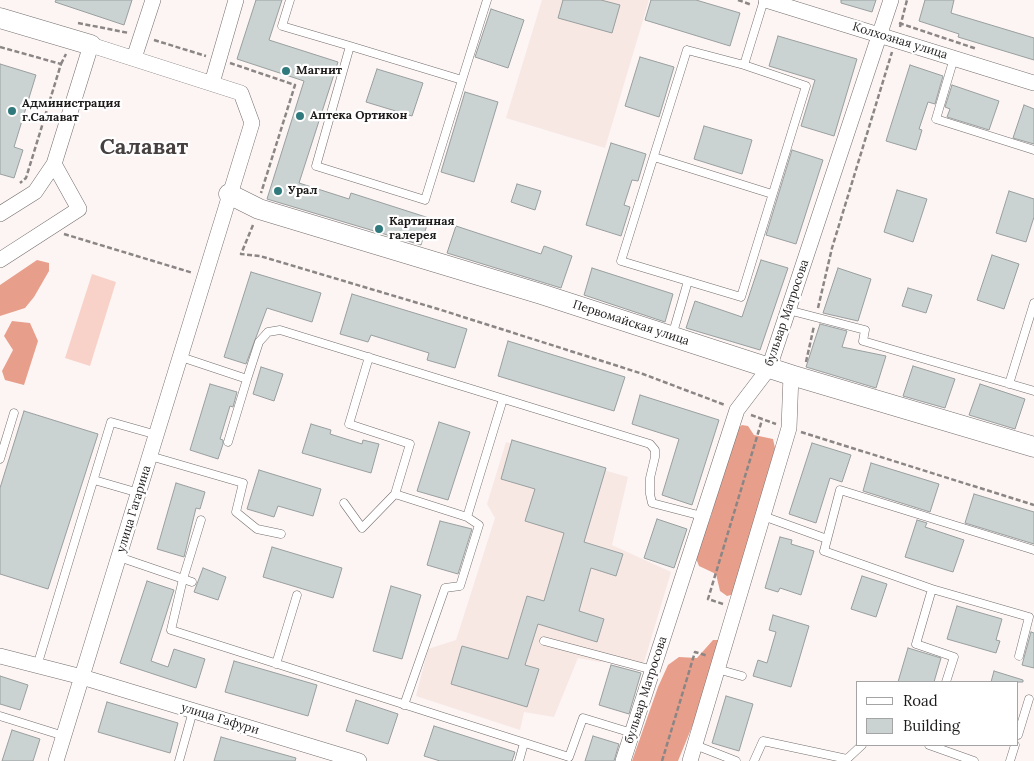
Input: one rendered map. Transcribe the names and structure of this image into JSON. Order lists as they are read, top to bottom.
{
  "streets": {
    "street": [
      "Колхозная улица",
      "бульвар Матросова",
      "Первомайская улица",
      "улица Гагарина",
      "улица Гафури"
    ]
  },
  "crossings": [
    ["Колхозная улица", "бульвар Матросова"],
    ["бульвар Матросова", "Первомайская улица"],
    ["Первомайская улица", "улица Гагарина"],
    ["улица Гагарина", "улица Гафури"]
  ],
  "districts": ["Салават"],
  "places": [
    "Магнит",
    "Администрация г.Салават",
    "Аптека Ортикон",
    "Урал",
    "Картинная галерея"
  ],
  "legend": ["Road", "Building"]
}
